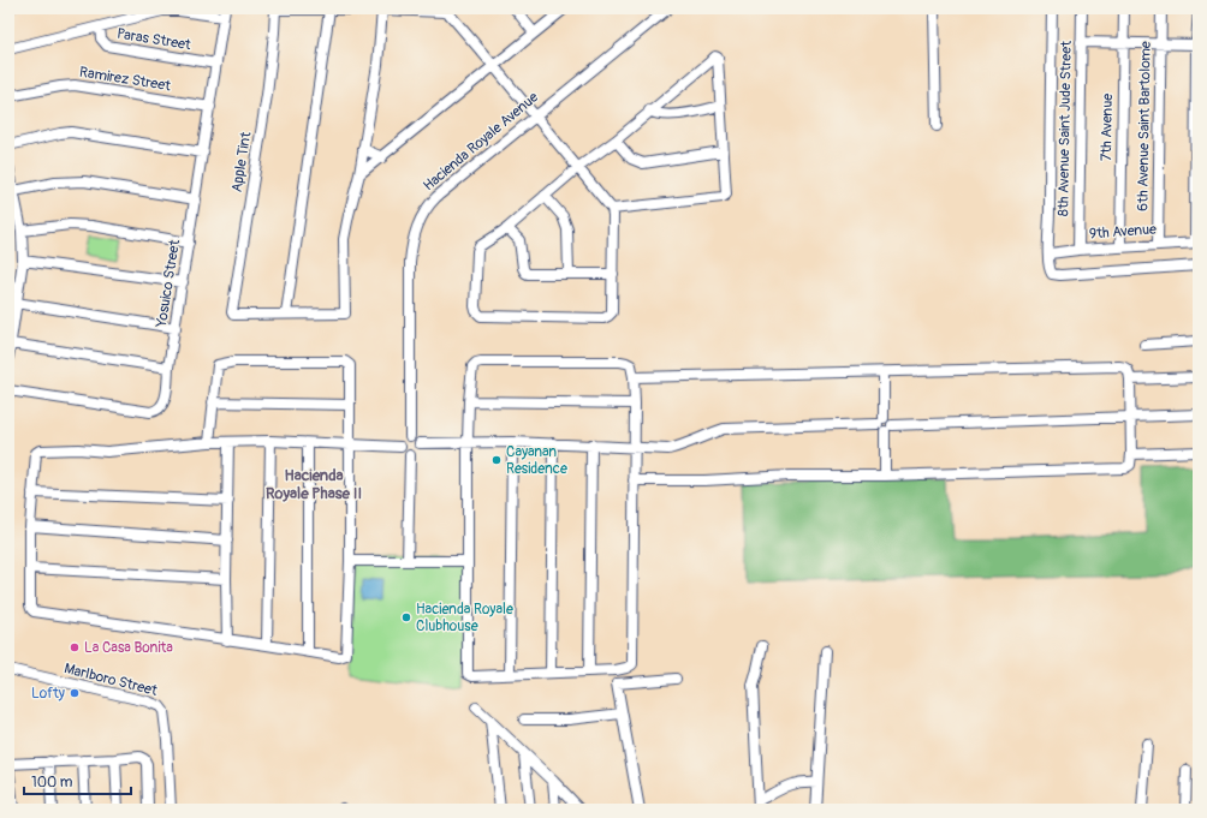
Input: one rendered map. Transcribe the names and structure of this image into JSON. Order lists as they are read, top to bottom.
{
  "streets": {
    "street": [
      "Paras Street",
      "Ramirez Street",
      "6th Avenue Saint Bartolome",
      "7th Avenue",
      "8th Avenue Saint Jude Street",
      "Hacienda Royale Avenue",
      "Apple Tint",
      "9th Avenue",
      "Yosuico Street",
      "Marlboro Street"
    ]
  },
  "crossings": [
    ["Paras Street", "Yosuico Street"],
    ["Ramirez Street", "Yosuico Street"],
    ["6th Avenue Saint Bartolome", "9th Avenue"],
    ["7th Avenue", "9th Avenue"],
    ["8th Avenue Saint Jude Street", "9th Avenue"]
  ],
  "districts": ["Hacienda Royale Phase II"],
  "places": [
    "Cayanan Residence",
    "Hacienda Royale Clubhouse",
    "La Casa Bonita",
    "Lofty"
  ],
  "scale_bar": "100 m"
}
